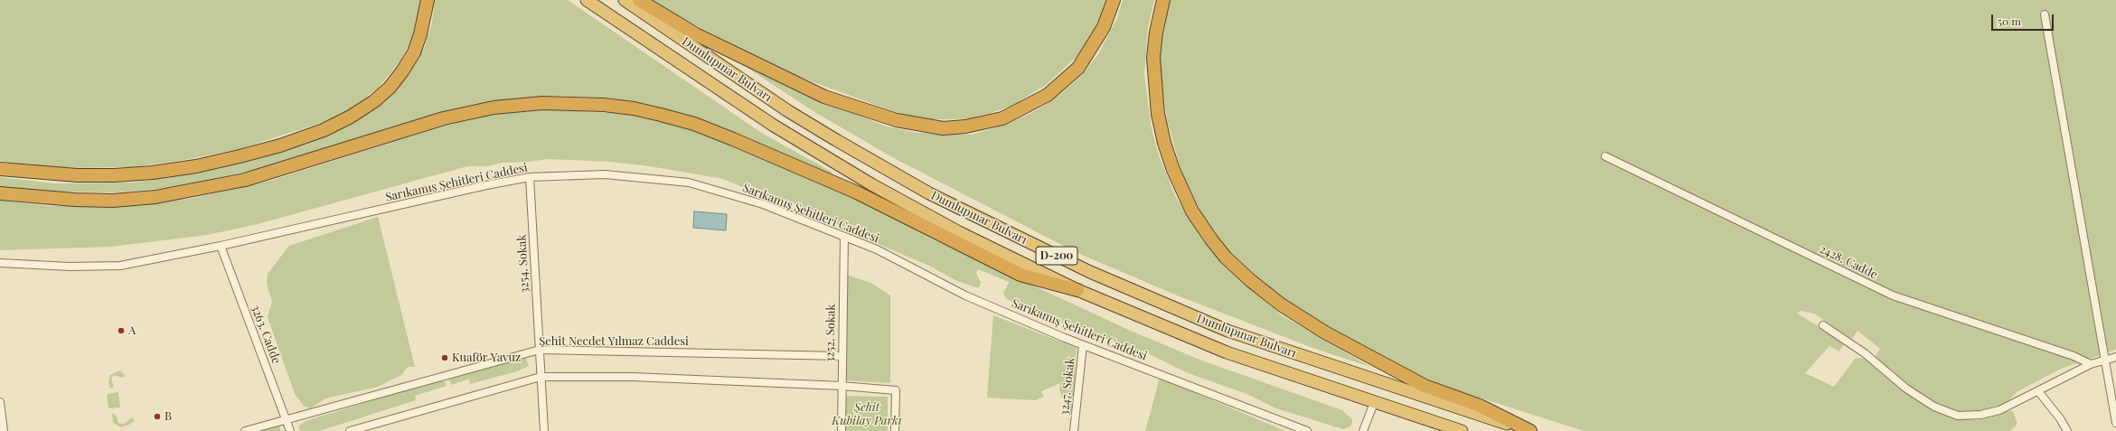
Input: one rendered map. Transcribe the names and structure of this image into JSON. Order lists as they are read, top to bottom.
{
  "streets": {
    "highway": ["Dumlupınar Bulvarı", "D-200"],
    "street": [
      "Sarıkamış Şehitleri Caddesi",
      "2428. Cadde",
      "3254. Sokak",
      "3252. Sokak",
      "3263. Cadde",
      "Şehit Necdet Yılmaz Caddesi",
      "3247. Sokak"
    ]
  },
  "crossings": [
    ["Sarıkamış Şehitleri Caddesi", "3254. Sokak"],
    ["Sarıkamış Şehitleri Caddesi", "3252. Sokak"],
    ["Sarıkamış Şehitleri Caddesi", "3263. Cadde"],
    ["Sarıkamış Şehitleri Caddesi", "3247. Sokak"],
    ["3254. Sokak", "Şehit Necdet Yılmaz Caddesi"],
    ["3252. Sokak", "Şehit Necdet Yılmaz Caddesi"],
    ["3263. Cadde", "Şehit Necdet Yılmaz Caddesi"]
  ],
  "parks": ["Şehit Kubilay Parkı"],
  "places": ["A", "Kuaför Yavuz", "B"],
  "scale_bar": "50 m"
}
